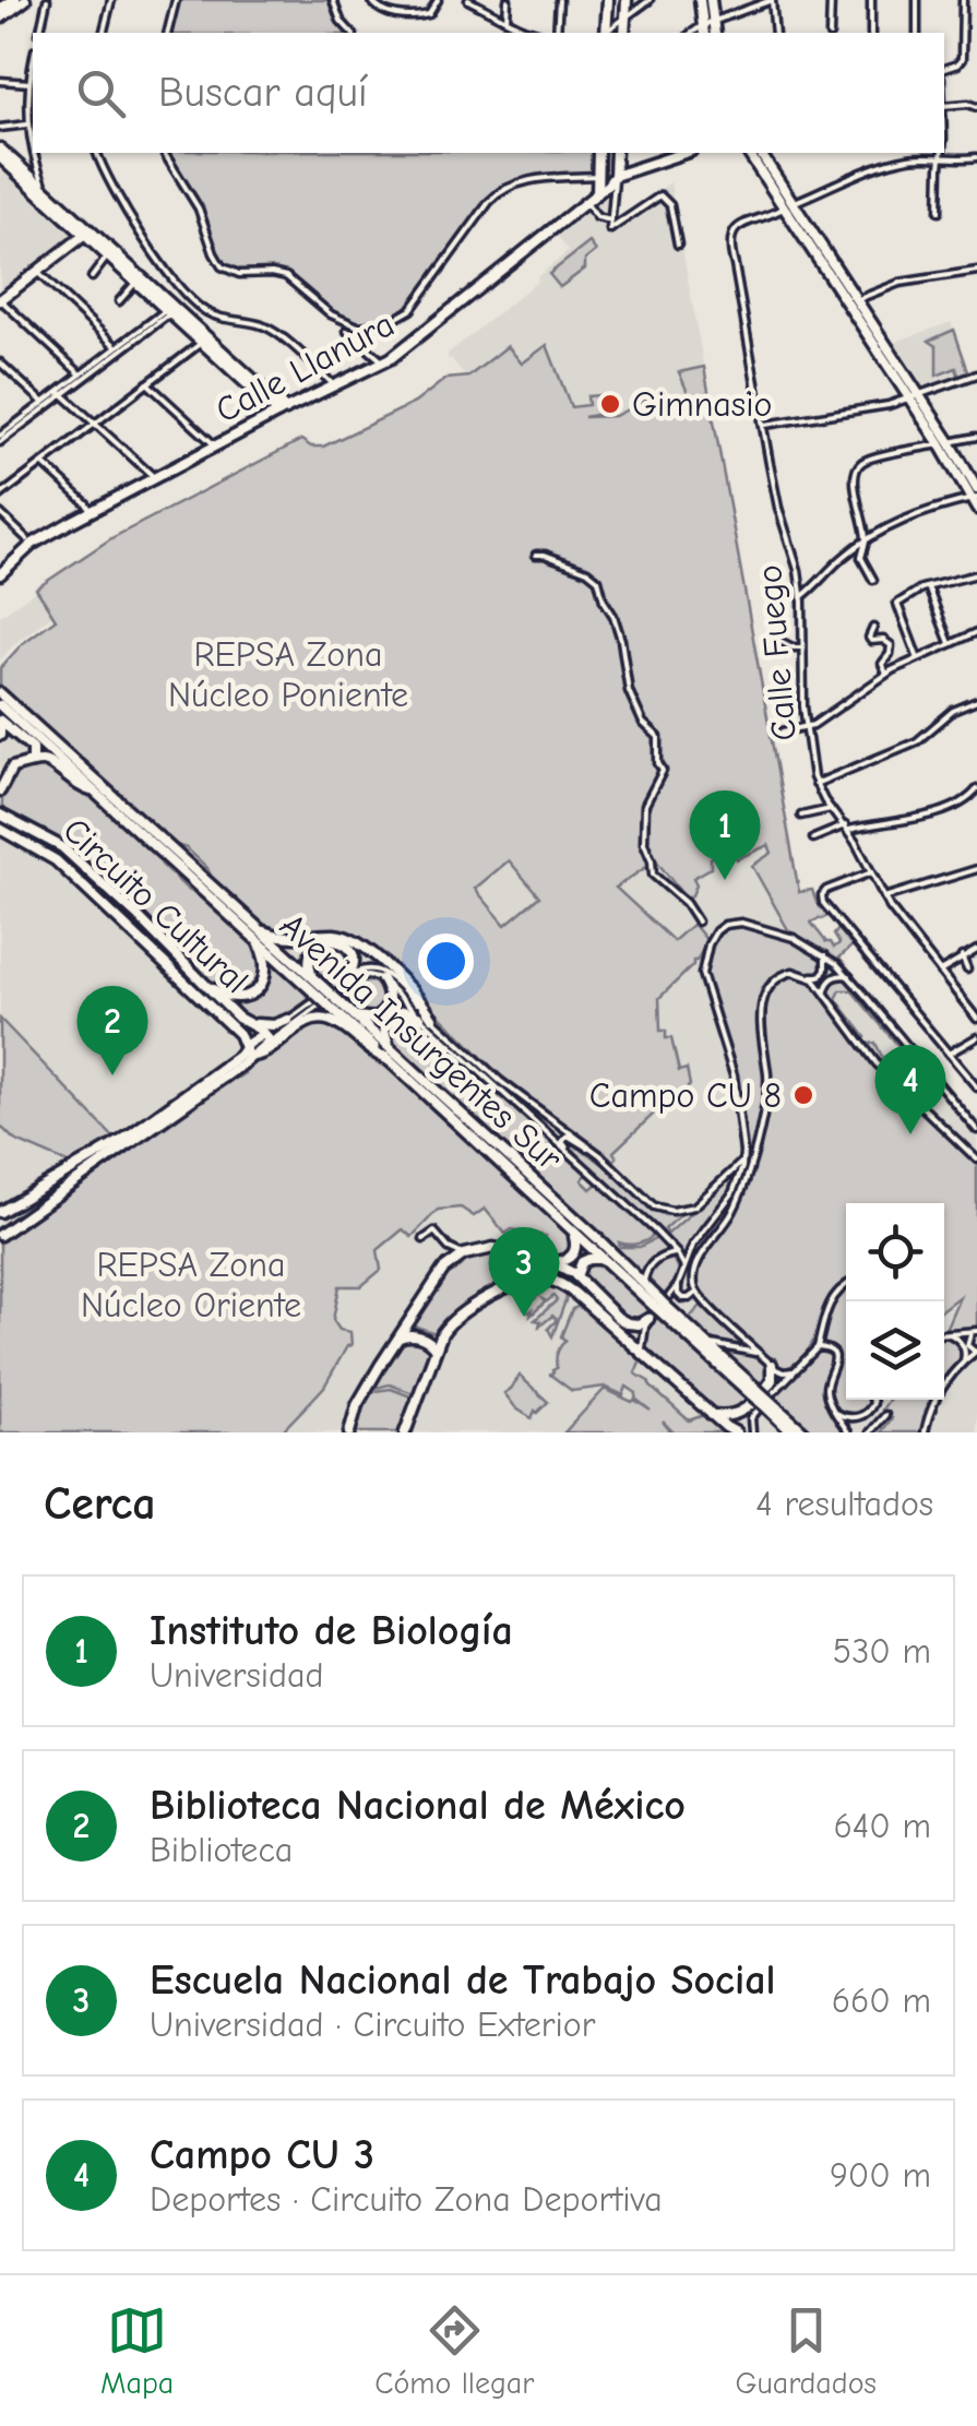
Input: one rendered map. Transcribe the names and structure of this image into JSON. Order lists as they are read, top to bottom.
{
  "streets": {
    "main road": ["Calle Llanura", "Circuito Cultural", "Avenida Insurgentes Sur"],
    "street": ["Calle Fuego"]
  },
  "parks": ["REPSA Zona Núcleo Poniente", "REPSA Zona Núcleo Oriente"],
  "places": ["Gimnasio", "Campo CU 8"],
  "page": {
    "search": "Buscar aquí",
    "pins": [
      "1",
      "2",
      "4",
      "3"
    ],
    "heading": ["Cerca", "4 resultados"],
    "list": [
      {
        "mark": "1",
        "name": "Instituto de Biología",
        "note": "Universidad",
        "value": "530 m"
      },
      {
        "mark": "2",
        "name": "Biblioteca Nacional de México",
        "note": "Biblioteca",
        "value": "640 m"
      },
      {
        "mark": "3",
        "name": "Escuela Nacional de Trabajo Social",
        "note": "Universidad · Circuito Exterior",
        "value": "660 m"
      },
      {
        "mark": "4",
        "name": "Campo CU 3",
        "note": "Deportes · Circuito Zona Deportiva",
        "value": "900 m"
      }
    ],
    "nav": ["Mapa", "Cómo llegar", "Guardados"]
  }
}
